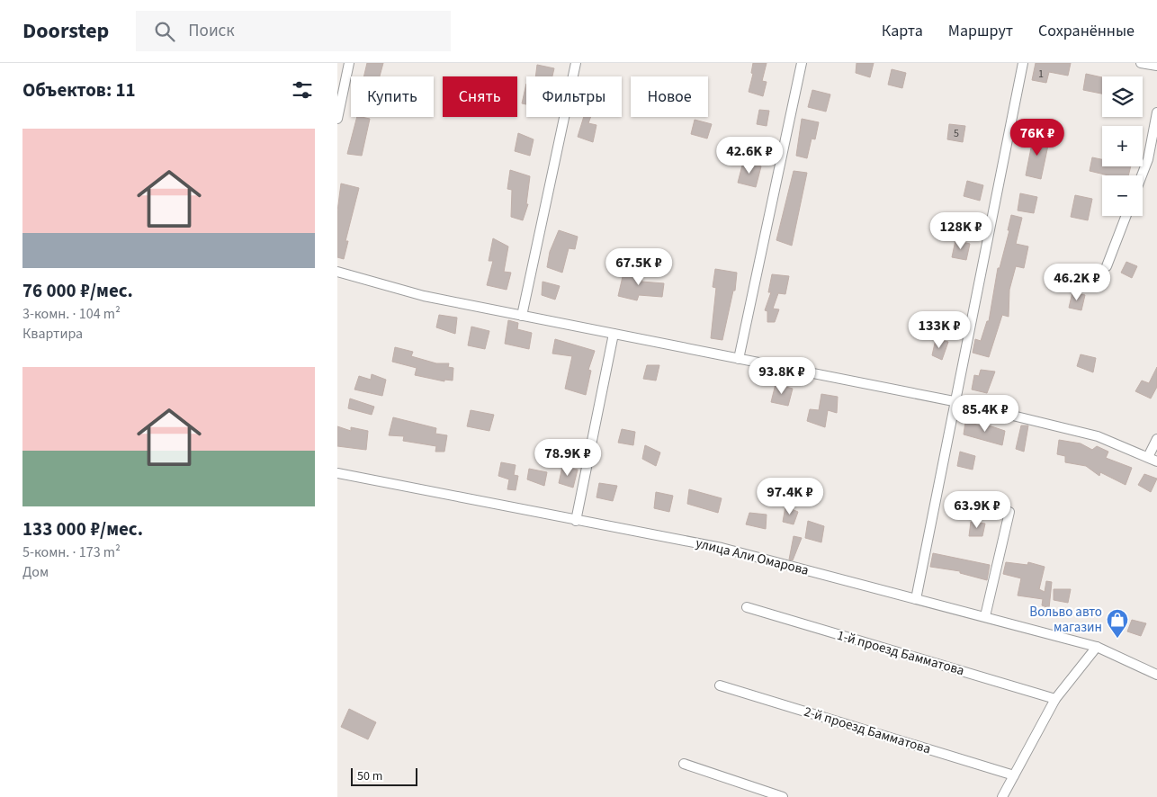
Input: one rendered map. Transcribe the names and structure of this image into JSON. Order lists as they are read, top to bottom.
{
  "streets": {
    "street": ["улица Али Омарова", "1-й проезд Бамматова", "2-й проезд Бамматова"]
  },
  "places": {
    "shop": ["Вольво авто магазин"]
  },
  "house_numbers": ["1", "5"],
  "scale_bar": "50 m",
  "page": {
    "header": "Doorstep",
    "search": "Поиск",
    "nav": ["Карта", "Маршрут", "Сохранённые"],
    "heading": "Объектов: 11",
    "map_buttons": ["+", "−"],
    "chip": [
      "Купить",
      "Снять",
      "Фильтры",
      "Новое"
    ],
    "list": [
      {
        "name": "76 000 ₽/мес.",
        "note": "3-комн. · 104 m² · Квартира"
      },
      {
        "name": "133 000 ₽/мес.",
        "note": "5-комн. · 173 m² · Дом"
      }
    ],
    "price": [
      "76K ₽",
      "42.6K ₽",
      "128K ₽",
      "67.5K ₽",
      "46.2K ₽",
      "133K ₽",
      "93.8K ₽",
      "85.4K ₽",
      "78.9K ₽",
      "97.4K ₽",
      "63.9K ₽"
    ],
    "scale": "50 m"
  }
}
